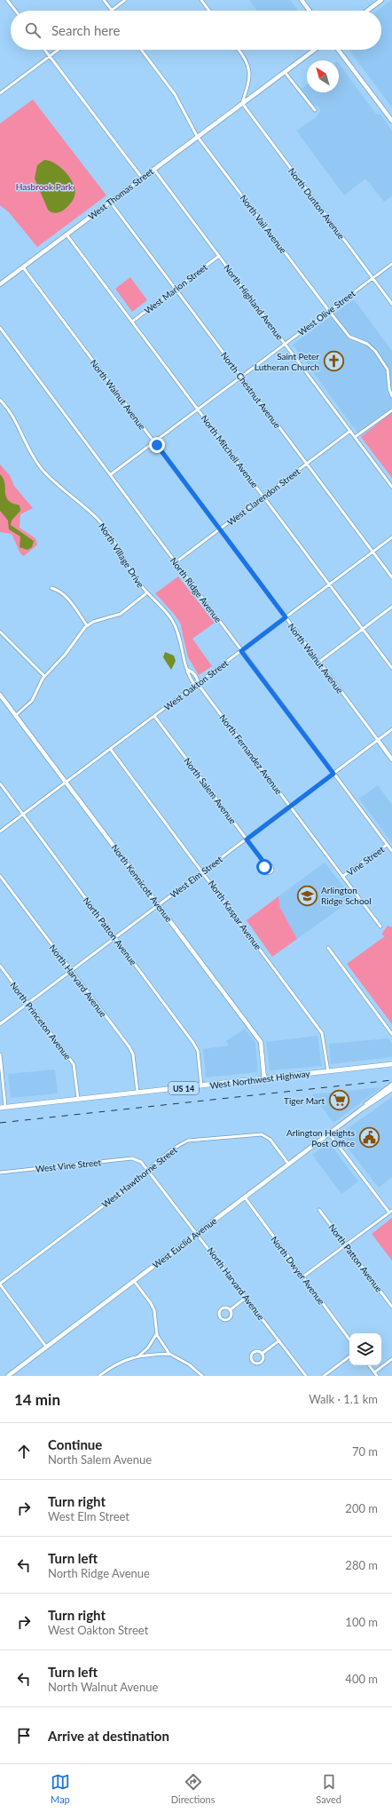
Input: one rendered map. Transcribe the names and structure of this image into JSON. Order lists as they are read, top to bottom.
{
  "streets": {
    "main road": ["West Northwest Highway", "US 14"],
    "street": [
      "West Thomas Street",
      "North Dunton Avenue",
      "North Vail Avenue",
      "West Marion Street",
      "North Highland Avenue",
      "West Olive Street",
      "North Chestnut Avenue",
      "North Walnut Avenue",
      "North Mitchell Avenue",
      "West Clarendon Street",
      "North Village Drive",
      "North Ridge Avenue",
      "West Oakton Street",
      "North Fernandez Avenue",
      "North Salem Avenue",
      "Vine Street",
      "West Elm Street",
      "North Kennicott Avenue",
      "North Kaspar Avenue",
      "North Patton Avenue",
      "North Harvard Avenue",
      "North Princeton Avenue",
      "West Vine Street",
      "West Hawthorne Street",
      "West Euclid Avenue",
      "North Dwyer Avenue"
    ]
  },
  "crossings": [
    ["West Thomas Street", "North Dunton Avenue"],
    ["West Thomas Street", "North Vail Avenue"],
    ["West Thomas Street", "North Highland Avenue"],
    ["West Thomas Street", "North Chestnut Avenue"],
    ["West Thomas Street", "North Walnut Avenue"],
    ["West Thomas Street", "North Mitchell Avenue"],
    ["North Dunton Avenue", "West Olive Street"],
    ["North Vail Avenue", "West Olive Street"],
    ["West Marion Street", "North Highland Avenue"],
    ["West Marion Street", "North Chestnut Avenue"],
    ["West Marion Street", "North Mitchell Avenue"],
    ["North Highland Avenue", "West Olive Street"],
    ["North Highland Avenue", "West Clarendon Street"],
    ["West Olive Street", "North Chestnut Avenue"],
    ["West Olive Street", "North Walnut Avenue"],
    ["West Olive Street", "North Mitchell Avenue"],
    ["West Olive Street", "North Ridge Avenue"],
    ["North Chestnut Avenue", "West Clarendon Street"],
    ["North Chestnut Avenue", "West Oakton Street"],
    ["North Walnut Avenue", "West Clarendon Street"],
    ["North Walnut Avenue", "West Oakton Street"],
    ["North Walnut Avenue", "West Elm Street"],
    ["North Mitchell Avenue", "West Clarendon Street"],
    ["North Mitchell Avenue", "West Oakton Street"],
    ["West Clarendon Street", "North Ridge Avenue"],
    ["North Village Drive", "West Oakton Street"],
    ["North Village Drive", "North Fernandez Avenue"],
    ["North Ridge Avenue", "West Oakton Street"],
    ["North Ridge Avenue", "Vine Street"],
    ["North Ridge Avenue", "West Elm Street"],
    ["West Oakton Street", "North Fernandez Avenue"],
    ["West Oakton Street", "North Salem Avenue"],
    ["West Oakton Street", "North Kennicott Avenue"],
    ["West Oakton Street", "North Kaspar Avenue"],
    ["West Oakton Street", "North Patton Avenue"],
    ["North Fernandez Avenue", "Vine Street"],
    ["North Fernandez Avenue", "West Elm Street"],
    ["North Salem Avenue", "West Elm Street"],
    ["West Elm Street", "North Kennicott Avenue"],
    ["West Elm Street", "North Kaspar Avenue"],
    ["West Elm Street", "North Patton Avenue"],
    ["West Elm Street", "North Harvard Avenue"],
    ["West Elm Street", "North Princeton Avenue"],
    ["North Kennicott Avenue", "West Northwest Highway"],
    ["North Kaspar Avenue", "West Northwest Highway"],
    ["North Patton Avenue", "West Northwest Highway"],
    ["North Harvard Avenue", "West Northwest Highway"],
    ["North Harvard Avenue", "West Vine Street"],
    ["North Harvard Avenue", "West Hawthorne Street"],
    ["North Harvard Avenue", "West Euclid Avenue"],
    ["North Princeton Avenue", "West Northwest Highway"],
    ["West Hawthorne Street", "West Euclid Avenue"],
    ["West Euclid Avenue", "North Dwyer Avenue"]
  ],
  "parks": ["Hasbrook Park"],
  "places": {
    "church": ["Saint Peter Lutheran Church"],
    "school or university": ["Arlington Ridge School"],
    "supermarket": ["Tiger Mart"],
    "public building": ["Arlington Heights Post Office"]
  },
  "north": "top left",
  "page": {
    "search": "Search here",
    "heading": ["14 min", "Walk · 1.1 km"],
    "list": [
      ["Continue", "North Salem Avenue", "70 m"],
      ["Turn right", "West Elm Street", "200 m"],
      ["Turn left", "North Ridge Avenue", "280 m"],
      ["Turn right", "West Oakton Street", "100 m"],
      ["Turn left", "North Walnut Avenue", "400 m"],
      "Arrive at destination"
    ],
    "nav": ["Map", "Directions", "Saved"]
  }
}
